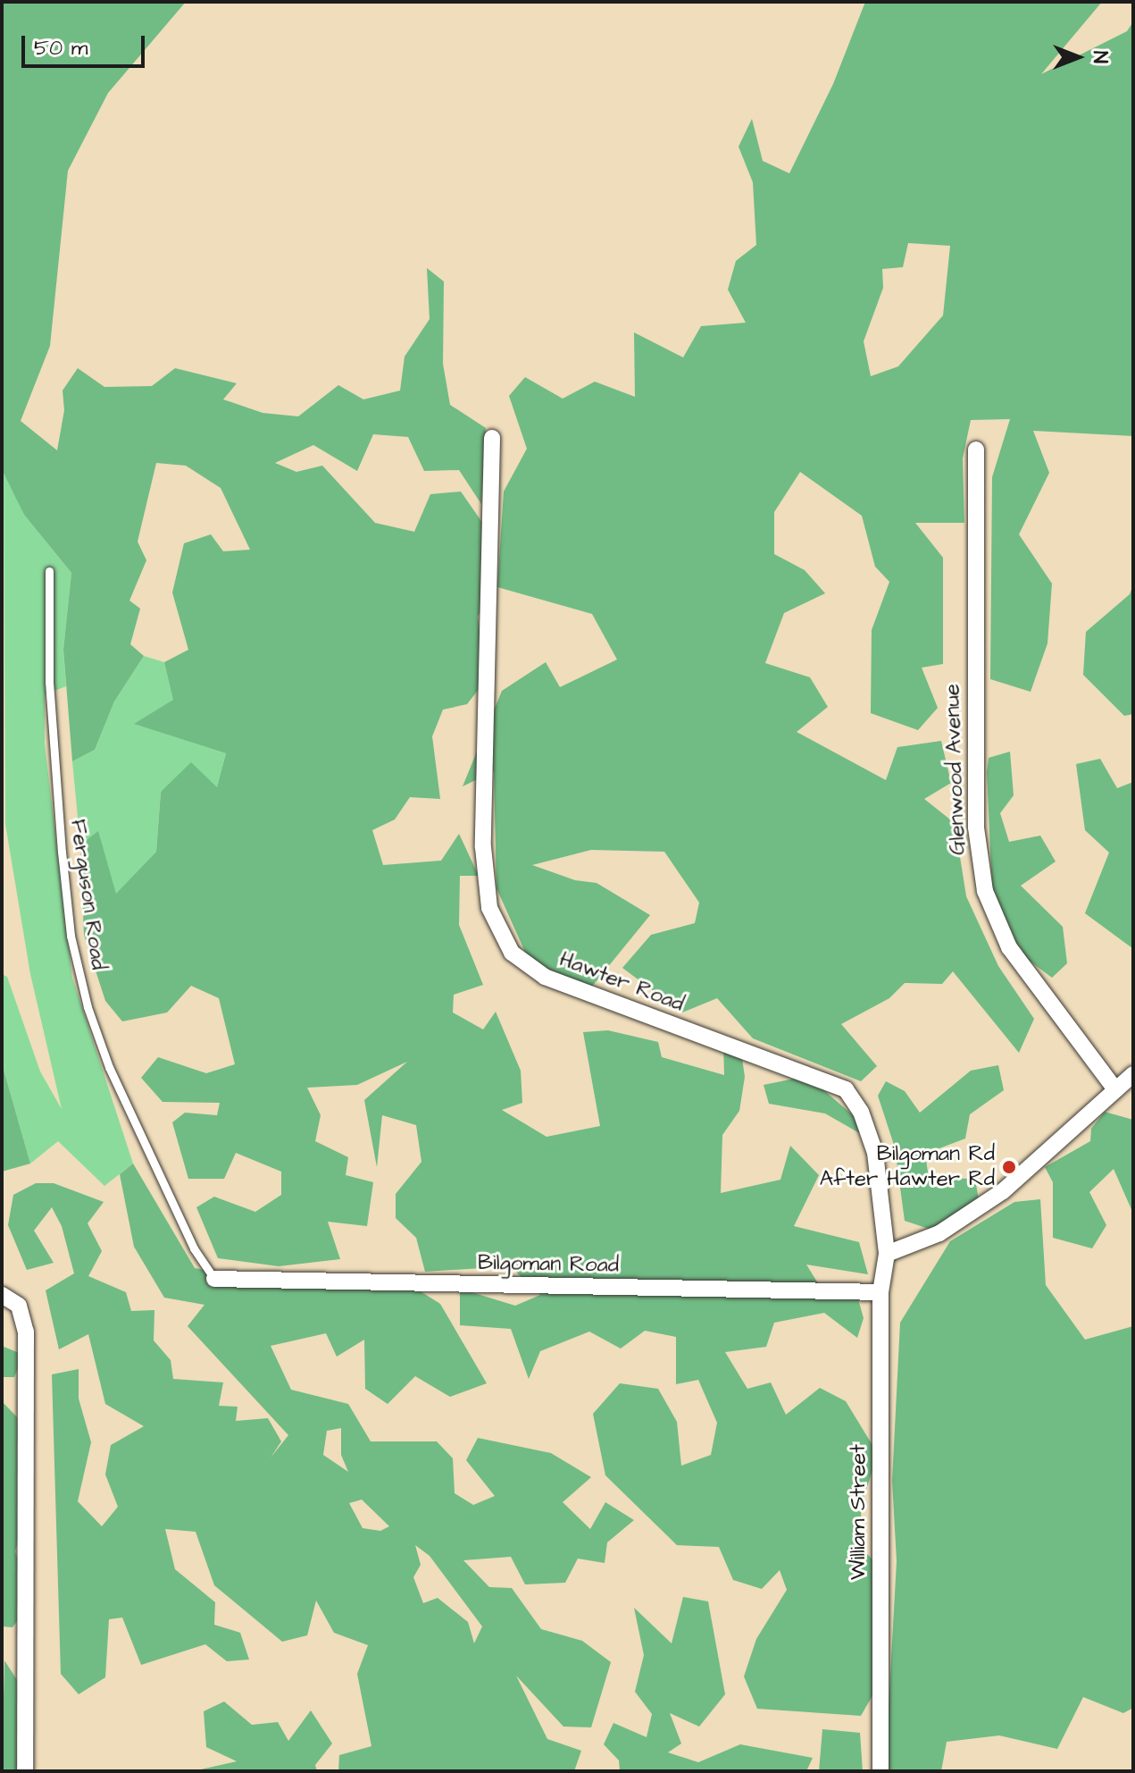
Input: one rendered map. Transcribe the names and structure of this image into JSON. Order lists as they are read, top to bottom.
{
  "streets": {
    "street": [
      "Glenwood Avenue",
      "Hawter Road",
      "Bilgoman Road",
      "William Street"
    ],
    "lane": ["Ferguson Road"]
  },
  "crossings": [
    ["Ferguson Road", "Bilgoman Road"],
    ["Hawter Road", "William Street"],
    ["Bilgoman Road", "William Street"]
  ],
  "places": ["Bilgoman Rd After Hawter Rd"],
  "scale_bar": "50 m",
  "north": "right"
}
